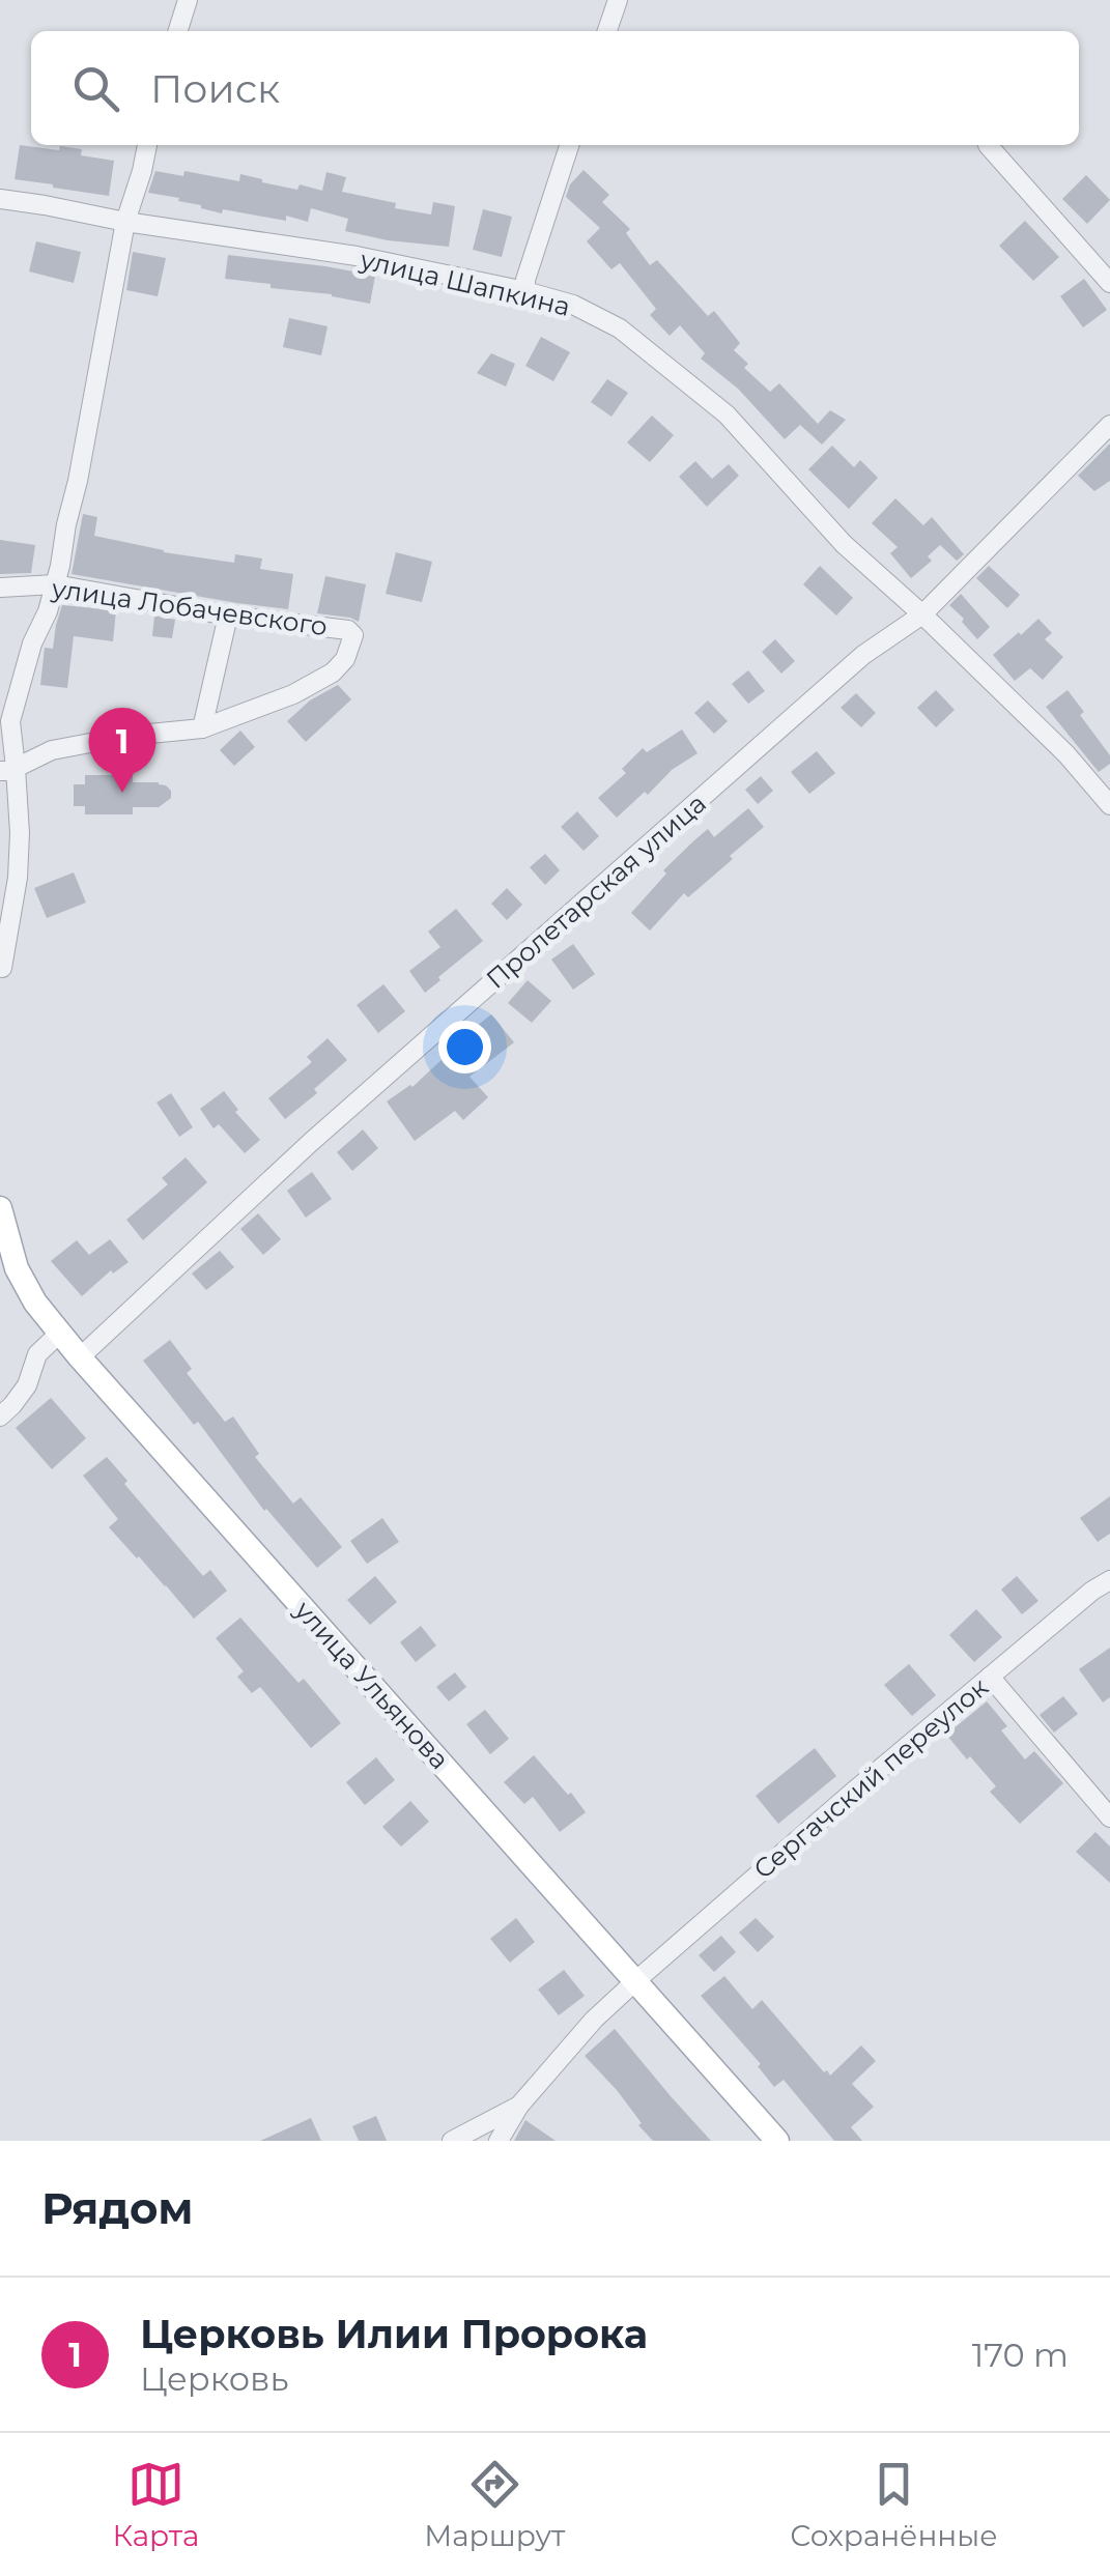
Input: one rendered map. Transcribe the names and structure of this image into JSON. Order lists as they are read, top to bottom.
{
  "streets": {
    "main road": ["улица Ульянова"],
    "street": [
      "улица Шапкина",
      "улица Лобачевского",
      "Пролетарская улица",
      "Сергачский переулок"
    ]
  },
  "crossings": [
    ["улица Шапкина", "Пролетарская улица"],
    ["Пролетарская улица", "улица Ульянова"],
    ["улица Ульянова", "Сергачский переулок"]
  ],
  "page": {
    "search": "Поиск",
    "pins": "1",
    "heading": "Рядом",
    "list": [
      {
        "mark": "1",
        "name": "Церковь Илии Пророка",
        "note": "Церковь",
        "value": "170 m"
      }
    ],
    "nav": ["Карта", "Маршрут", "Сохранённые"]
  }
}
